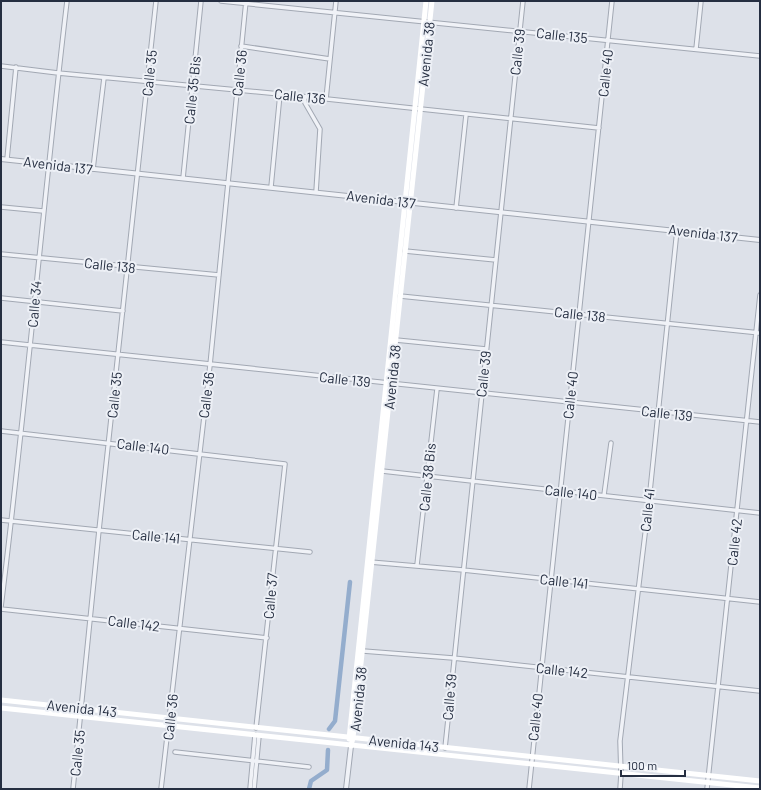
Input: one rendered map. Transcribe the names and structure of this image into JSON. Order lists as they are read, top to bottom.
{
  "streets": {
    "main road": ["Avenida 38", "Avenida 143"],
    "street": [
      "Calle 135",
      "Calle 39",
      "Calle 35",
      "Calle 36",
      "Calle 40",
      "Calle 35 Bis",
      "Calle 136",
      "Avenida 137",
      "Calle 138",
      "Calle 34",
      "Calle 139",
      "Calle 140",
      "Calle 38 Bis",
      "Calle 41",
      "Calle 141",
      "Calle 42",
      "Calle 37",
      "Calle 142"
    ]
  },
  "crossings": [
    ["Calle 135", "Calle 39"],
    ["Calle 135", "Avenida 38"],
    ["Calle 135", "Calle 36"],
    ["Calle 135", "Calle 40"],
    ["Calle 39", "Calle 136"],
    ["Calle 39", "Avenida 137"],
    ["Calle 39", "Calle 138"],
    ["Calle 39", "Calle 139"],
    ["Calle 39", "Calle 140"],
    ["Calle 39", "Calle 141"],
    ["Calle 39", "Calle 142"],
    ["Calle 39", "Avenida 143"],
    ["Avenida 38", "Calle 136"],
    ["Avenida 38", "Avenida 137"],
    ["Avenida 38", "Calle 138"],
    ["Avenida 38", "Calle 139"],
    ["Avenida 38", "Calle 140"],
    ["Avenida 38", "Calle 141"],
    ["Avenida 38", "Calle 142"],
    ["Avenida 38", "Avenida 143"],
    ["Calle 35", "Calle 136"],
    ["Calle 35", "Avenida 137"],
    ["Calle 35", "Calle 138"],
    ["Calle 35", "Calle 139"],
    ["Calle 35", "Calle 140"],
    ["Calle 35", "Calle 141"],
    ["Calle 35", "Calle 142"],
    ["Calle 35", "Avenida 143"],
    ["Calle 36", "Calle 136"],
    ["Calle 36", "Avenida 137"],
    ["Calle 36", "Calle 138"],
    ["Calle 36", "Calle 139"],
    ["Calle 36", "Calle 140"],
    ["Calle 36", "Calle 141"],
    ["Calle 36", "Calle 142"],
    ["Calle 36", "Avenida 143"],
    ["Calle 40", "Calle 136"],
    ["Calle 40", "Avenida 137"],
    ["Calle 40", "Calle 138"],
    ["Calle 40", "Calle 139"],
    ["Calle 40", "Calle 140"],
    ["Calle 40", "Calle 141"],
    ["Calle 40", "Calle 142"],
    ["Calle 40", "Avenida 143"],
    ["Calle 35 Bis", "Calle 136"],
    ["Calle 35 Bis", "Avenida 137"],
    ["Calle 136", "Calle 34"],
    ["Avenida 137", "Calle 34"],
    ["Avenida 137", "Calle 41"],
    ["Calle 138", "Calle 34"],
    ["Calle 138", "Calle 41"],
    ["Calle 138", "Calle 42"],
    ["Calle 34", "Calle 139"],
    ["Calle 34", "Calle 140"],
    ["Calle 34", "Calle 141"],
    ["Calle 34", "Calle 142"],
    ["Calle 139", "Calle 38 Bis"],
    ["Calle 139", "Calle 41"],
    ["Calle 139", "Calle 42"],
    ["Calle 140", "Calle 38 Bis"],
    ["Calle 140", "Calle 41"],
    ["Calle 140", "Calle 42"],
    ["Calle 140", "Calle 37"],
    ["Calle 38 Bis", "Calle 141"],
    ["Calle 41", "Calle 141"],
    ["Calle 41", "Calle 142"],
    ["Calle 41", "Avenida 143"],
    ["Calle 141", "Calle 42"],
    ["Calle 141", "Calle 37"],
    ["Calle 42", "Calle 142"],
    ["Calle 42", "Avenida 143"],
    ["Calle 37", "Calle 142"],
    ["Calle 37", "Avenida 143"]
  ],
  "scale_bar": "100 m"
}
